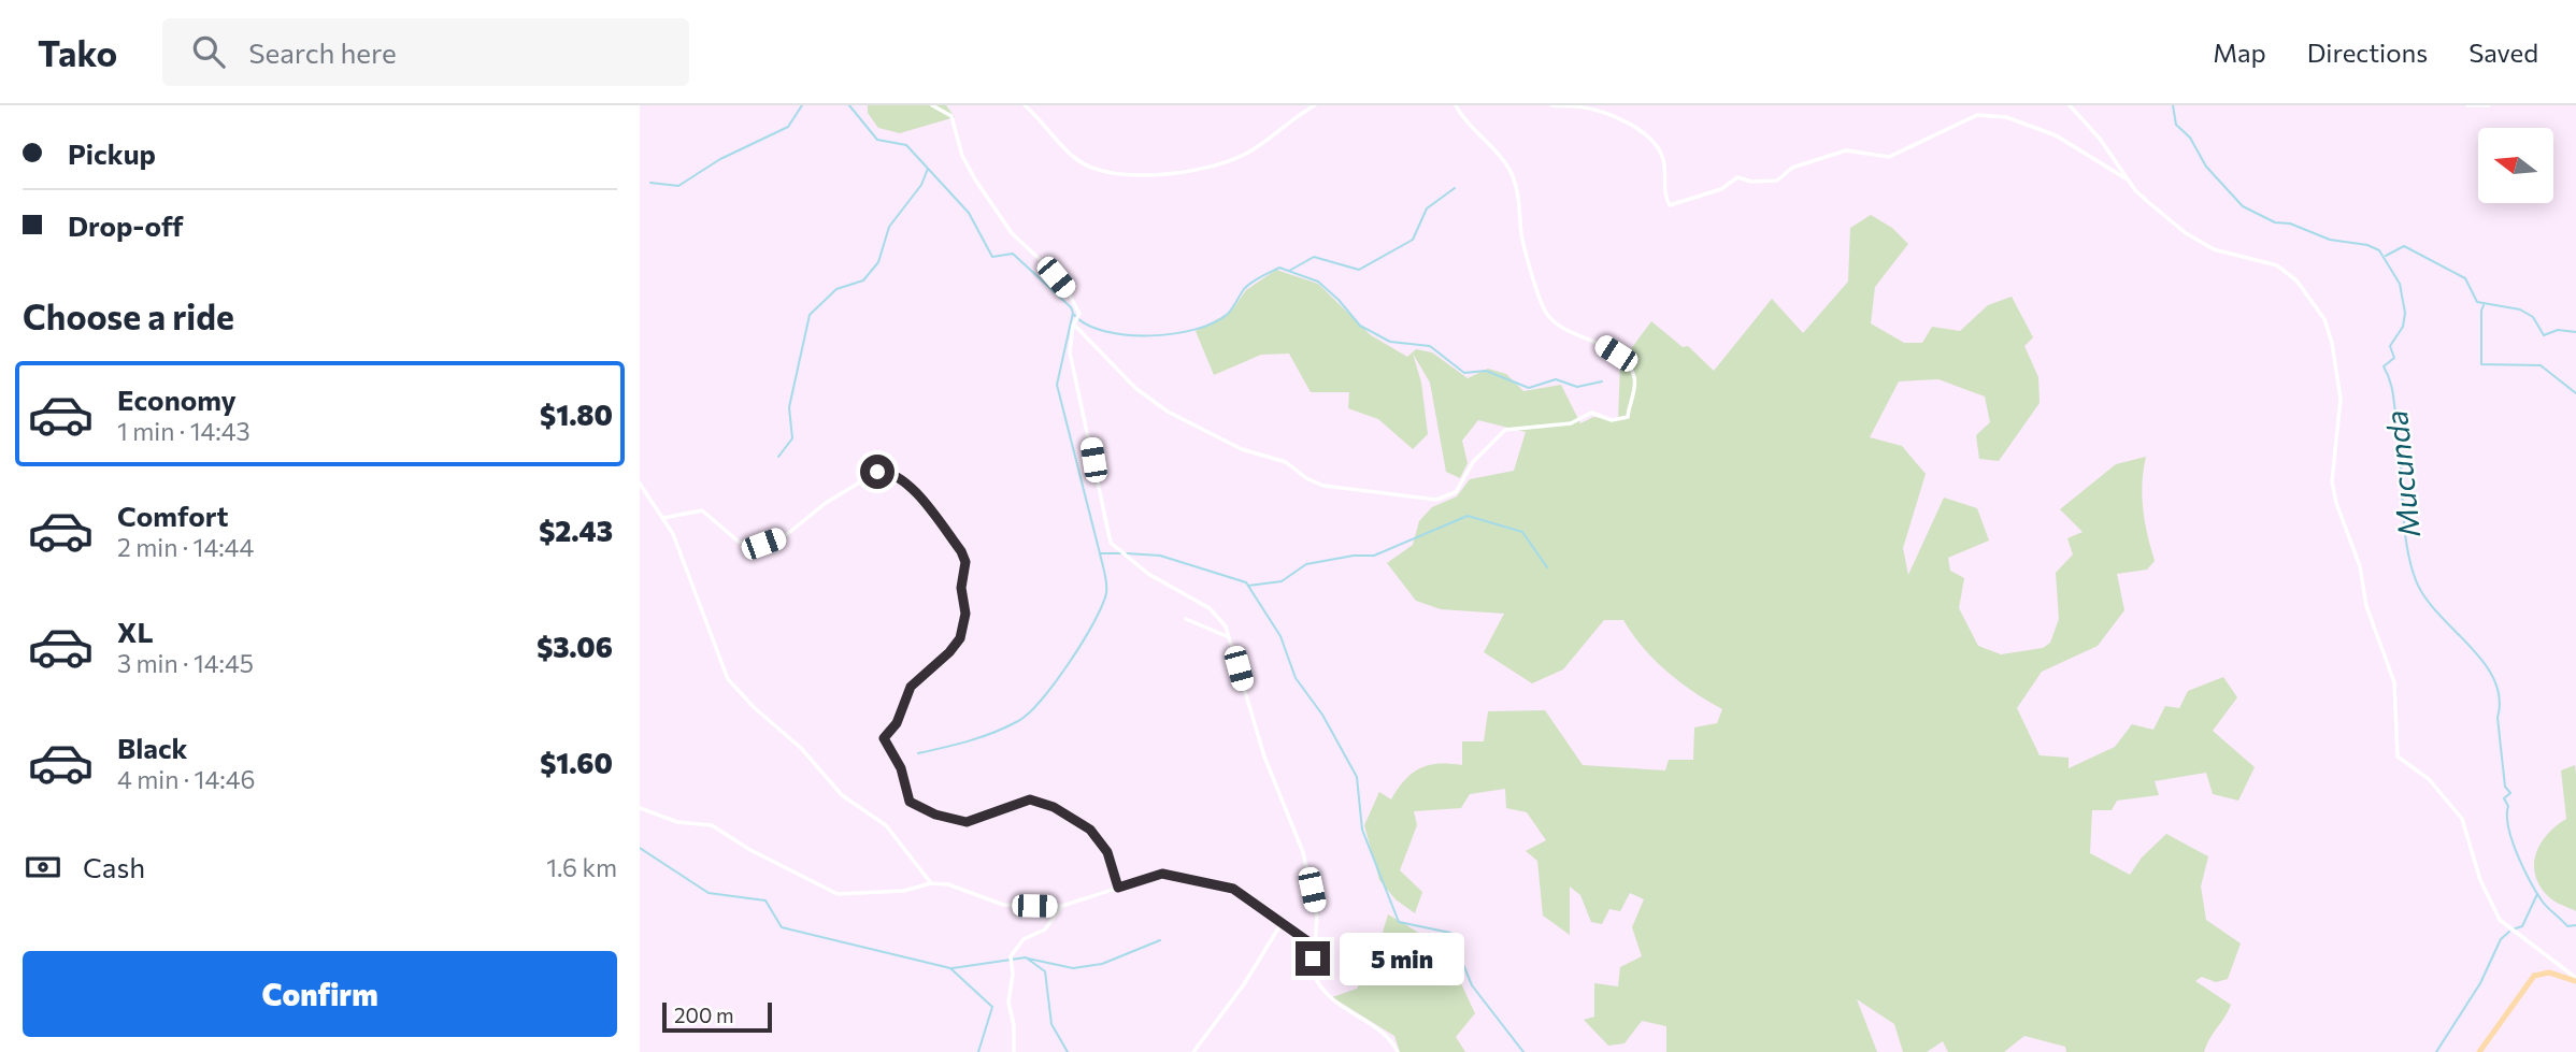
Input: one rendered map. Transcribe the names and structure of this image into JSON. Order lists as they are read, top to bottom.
{
  "water": ["Mucunda"],
  "scale_bar": "200 m",
  "north": "left",
  "page": {
    "header": "Tako",
    "search": "Search here",
    "nav": ["Map", "Directions", "Saved"],
    "banner": ["Pickup", "Drop-off"],
    "heading": "Choose a ride",
    "list": [
      {
        "name": "Economy",
        "note": "1 min · 14:43",
        "value": "$1.80"
      },
      {
        "name": "Comfort",
        "note": "2 min · 14:44",
        "value": "$2.43"
      },
      {
        "name": "XL",
        "note": "3 min · 14:45",
        "value": "$3.06"
      },
      {
        "name": "Black",
        "note": "4 min · 14:46",
        "value": "$1.60"
      }
    ],
    "pay": ["Cash", "1.6 km"],
    "bubble": "5 min",
    "buttons": "Confirm",
    "scale": "200 m"
  }
}
